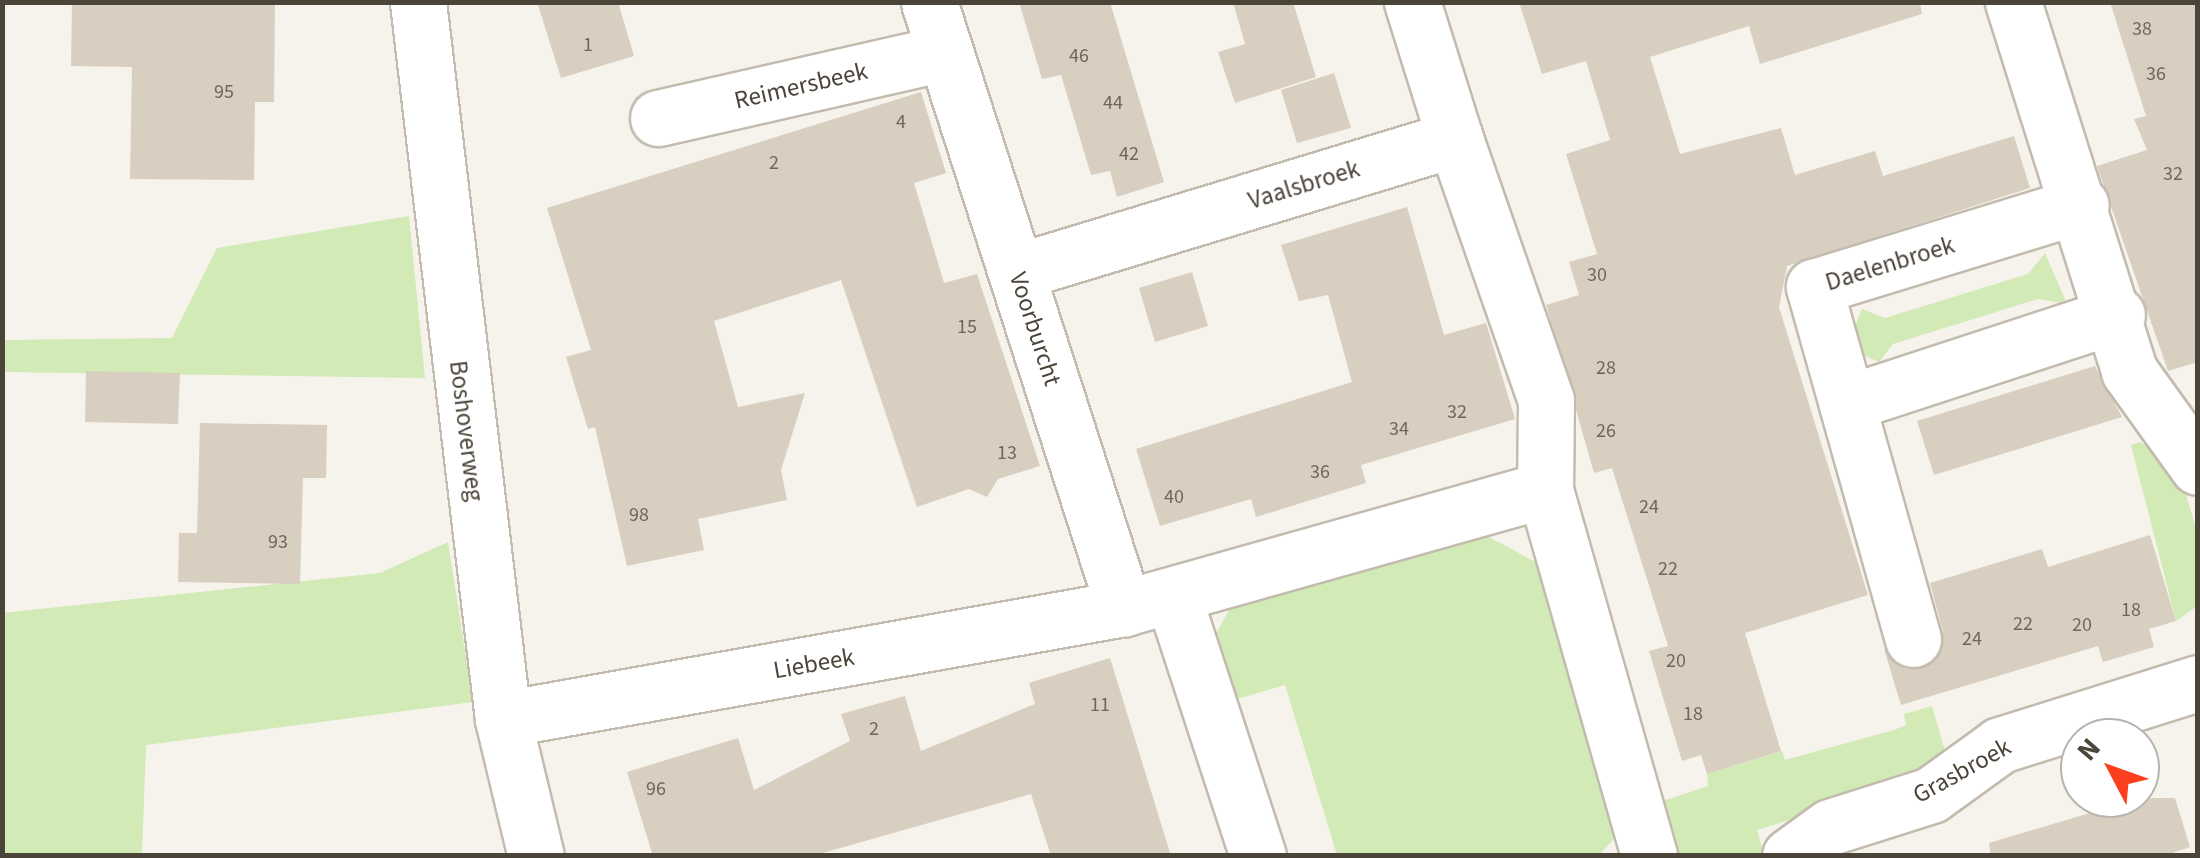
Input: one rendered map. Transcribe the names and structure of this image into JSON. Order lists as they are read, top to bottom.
{
  "streets": {
    "street": [
      "Reimersbeek",
      "Vaalsbroek",
      "Daelenbroek",
      "Voorburcht",
      "Boshoverweg",
      "Liebeek",
      "Grasbroek"
    ]
  },
  "crossings": [
    ["Reimersbeek", "Voorburcht"],
    ["Vaalsbroek", "Voorburcht"],
    ["Voorburcht", "Liebeek"],
    ["Boshoverweg", "Liebeek"]
  ],
  "house_numbers": [
    "38",
    "1",
    "46",
    "36",
    "95",
    "44",
    "4",
    "42",
    "2",
    "32",
    "30",
    "15",
    "28",
    "32",
    "34",
    "26",
    "13",
    "36",
    "40",
    "24",
    "98",
    "93",
    "22",
    "18",
    "22",
    "20",
    "24",
    "20",
    "11",
    "18",
    "2",
    "96"
  ],
  "north": "top left"
}
